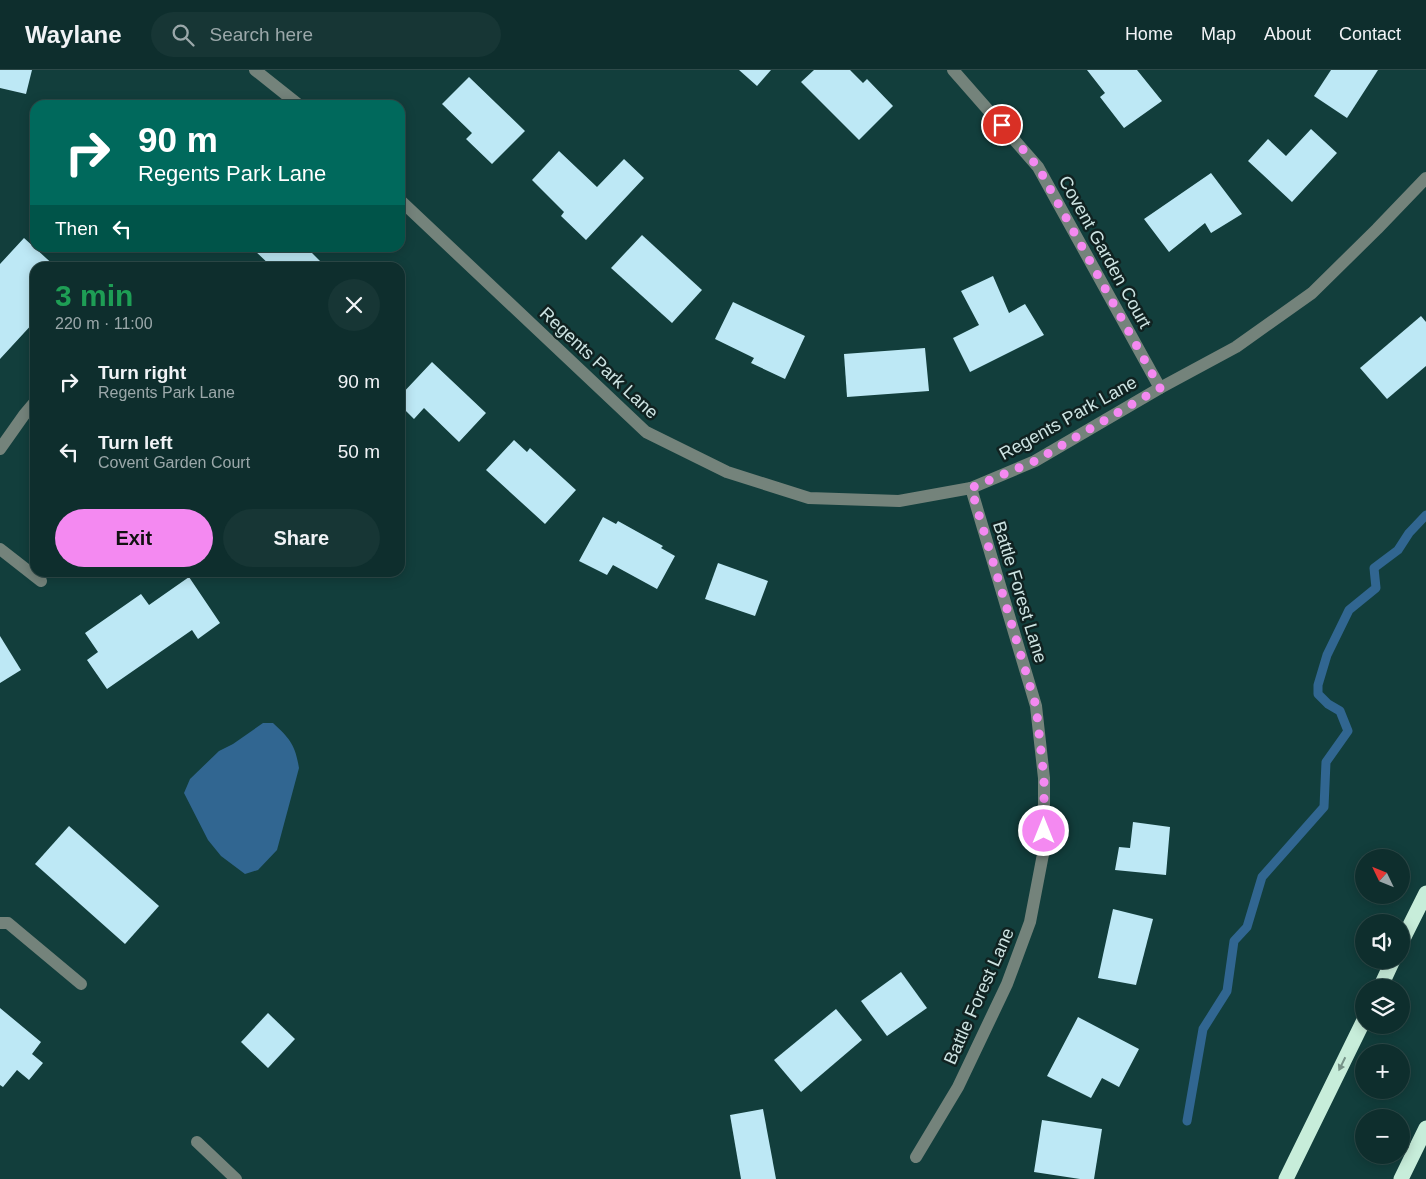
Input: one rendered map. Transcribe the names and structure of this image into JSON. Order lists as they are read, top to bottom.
{
  "streets": {
    "street": ["Covent Garden Court", "Regents Park Lane", "Battle Forest Lane"]
  },
  "crossings": [
    ["Covent Garden Court", "Regents Park Lane"],
    ["Regents Park Lane", "Battle Forest Lane"]
  ],
  "north": "top left",
  "page": {
    "header": "Waylane",
    "search": "Search here",
    "nav": [
      "Home",
      "Map",
      "About",
      "Contact"
    ],
    "turn": ["90 m", "Regents Park Lane"],
    "then": "Then",
    "heading": ["3 min", "220 m · 11:00"],
    "list": [
      {
        "name": "Turn right",
        "note": "Regents Park Lane",
        "value": "90 m"
      },
      {
        "name": "Turn left",
        "note": "Covent Garden Court",
        "value": "50 m"
      }
    ],
    "buttons": ["Exit", "Share"],
    "map_buttons": ["+", "−"]
  }
}
